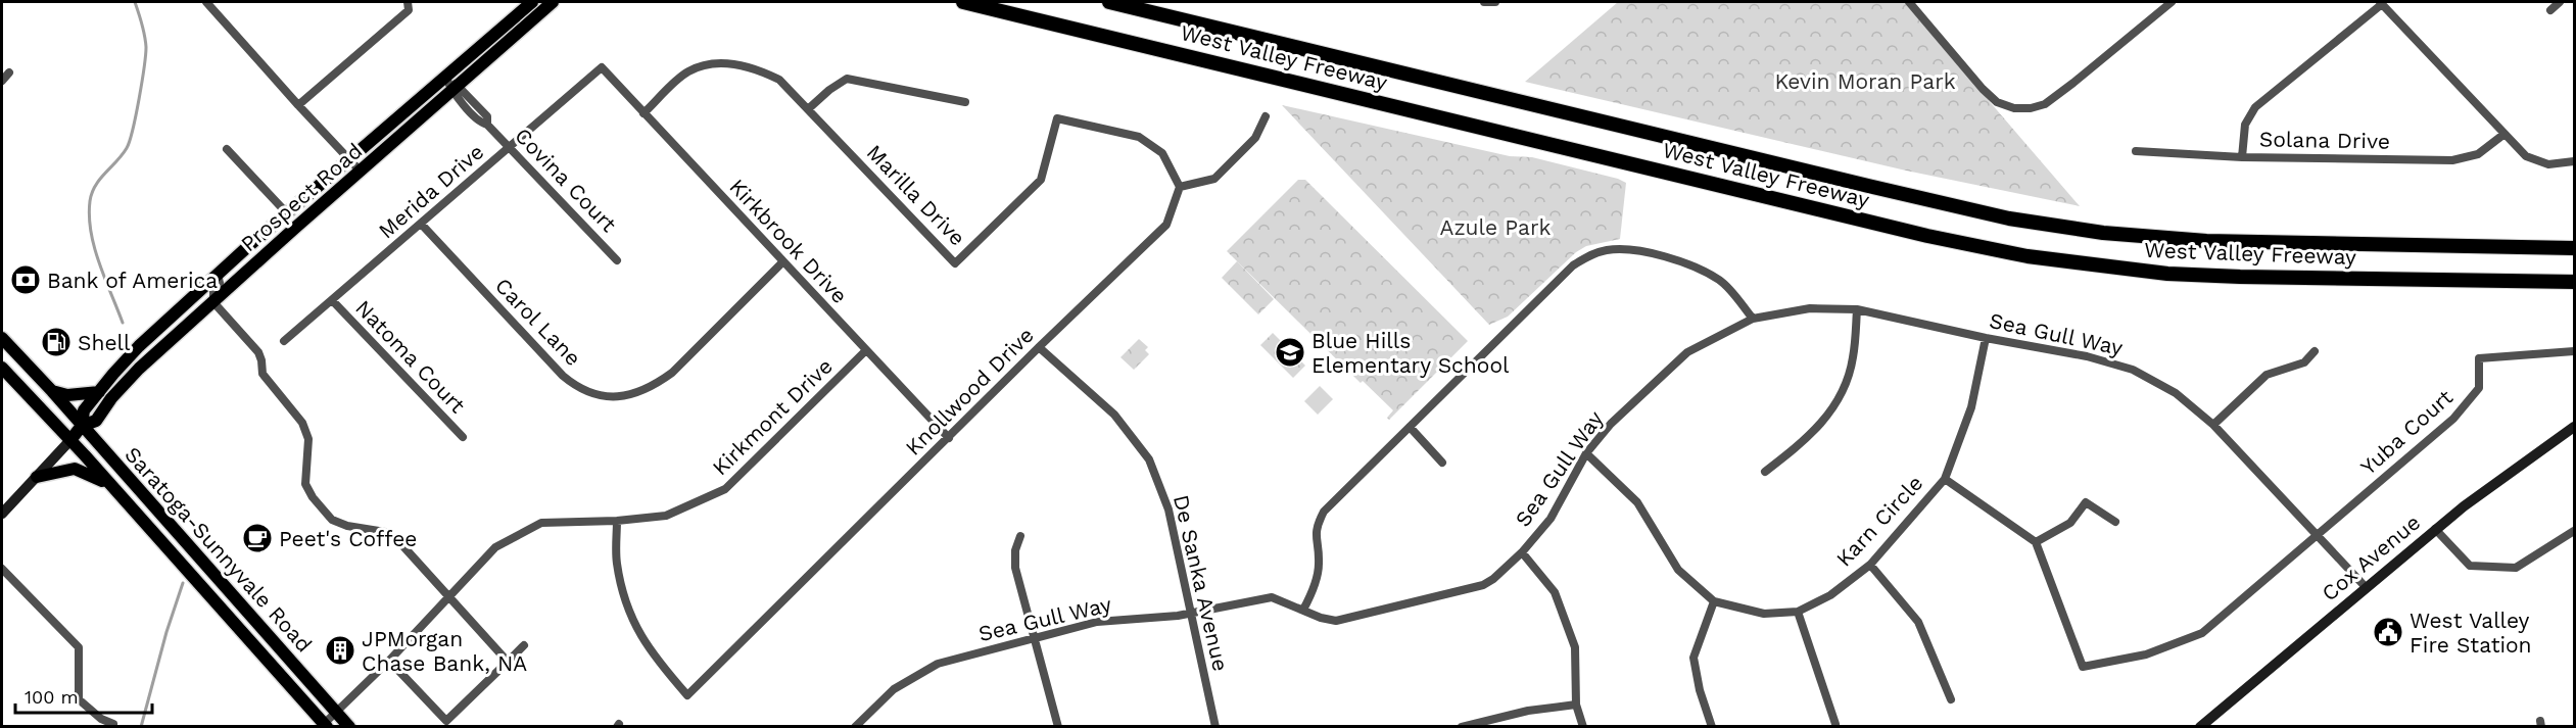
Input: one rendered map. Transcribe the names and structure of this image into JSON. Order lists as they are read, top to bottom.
{
  "streets": {
    "highway": ["West Valley Freeway"],
    "main road": ["Prospect Road", "Saratoga-Sunnyvale Road", "Cox Avenue"],
    "street": [
      "Solana Drive",
      "Covina Court",
      "Merida Drive",
      "Marilla Drive",
      "Kirkbrook Drive",
      "Carol Lane",
      "Sea Gull Way",
      "Natoma Court",
      "Knollwood Drive",
      "Kirkmont Drive",
      "Yuba Court",
      "Karn Circle",
      "De Sanka Avenue"
    ]
  },
  "crossings": [
    ["Covina Court", "Merida Drive"],
    ["Covina Court", "Prospect Road"],
    ["Merida Drive", "Kirkbrook Drive"],
    ["Merida Drive", "Carol Lane"],
    ["Merida Drive", "Natoma Court"],
    ["Marilla Drive", "Kirkbrook Drive"],
    ["Marilla Drive", "Knollwood Drive"],
    ["Prospect Road", "Saratoga-Sunnyvale Road"],
    ["Kirkbrook Drive", "Carol Lane"],
    ["Kirkbrook Drive", "Knollwood Drive"],
    ["Kirkbrook Drive", "Kirkmont Drive"],
    ["Sea Gull Way", "Yuba Court"],
    ["Sea Gull Way", "Karn Circle"],
    ["Sea Gull Way", "Cox Avenue"],
    ["Sea Gull Way", "De Sanka Avenue"],
    ["Knollwood Drive", "Kirkmont Drive"],
    ["Knollwood Drive", "De Sanka Avenue"],
    ["Kirkmont Drive", "Saratoga-Sunnyvale Road"]
  ],
  "parks": ["Kevin Moran Park", "Azule Park"],
  "places": {
    "bank": ["Bank of America"],
    "fuel station": ["Shell"],
    "school or university": ["Blue Hills Elementary School"],
    "cafe": ["Peet's Coffee"],
    "public building": ["West Valley Fire Station"],
    "building": ["JPMorgan Chase Bank, NA"]
  },
  "scale_bar": "100 m"
}
